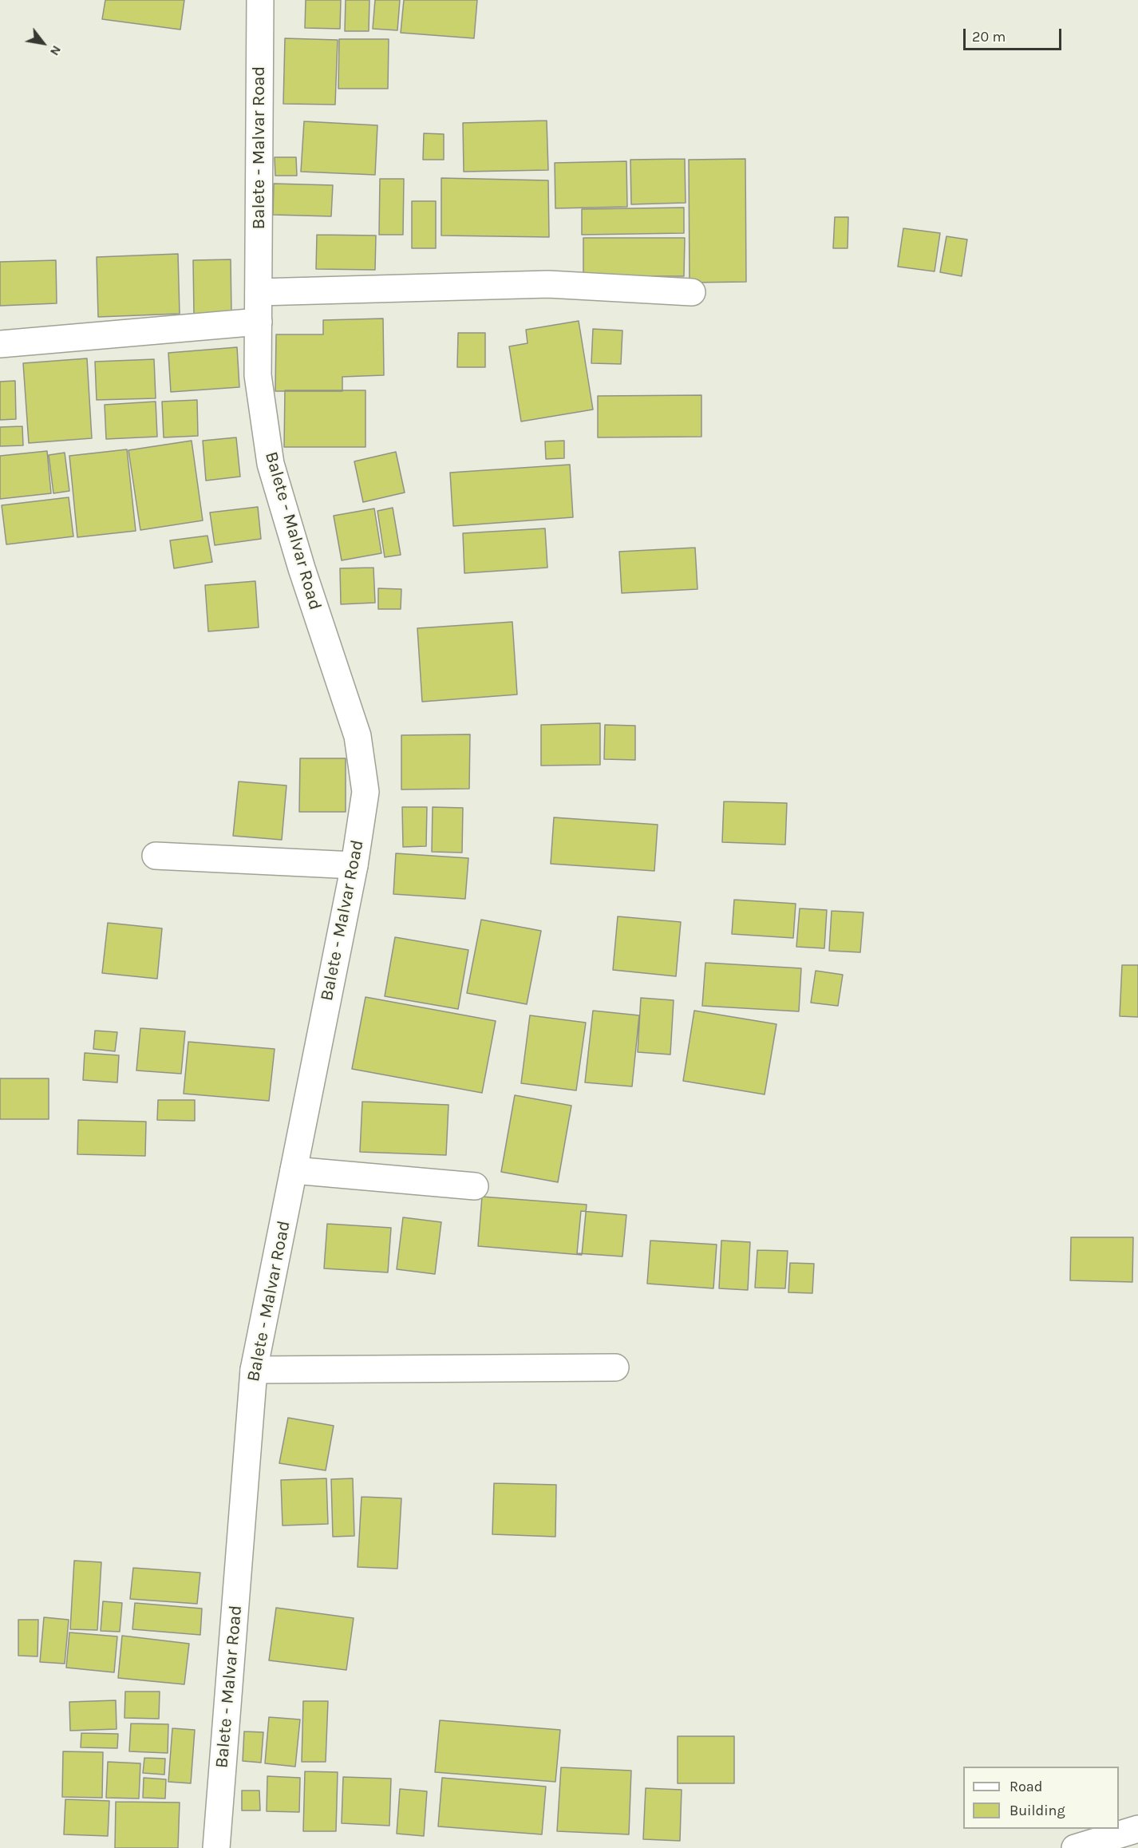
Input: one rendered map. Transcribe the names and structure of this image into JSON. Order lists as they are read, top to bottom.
{
  "streets": {
    "main road": ["Balete - Malvar Road"]
  },
  "legend": ["Road", "Building"],
  "scale_bar": "20 m",
  "north": "bottom right"
}
